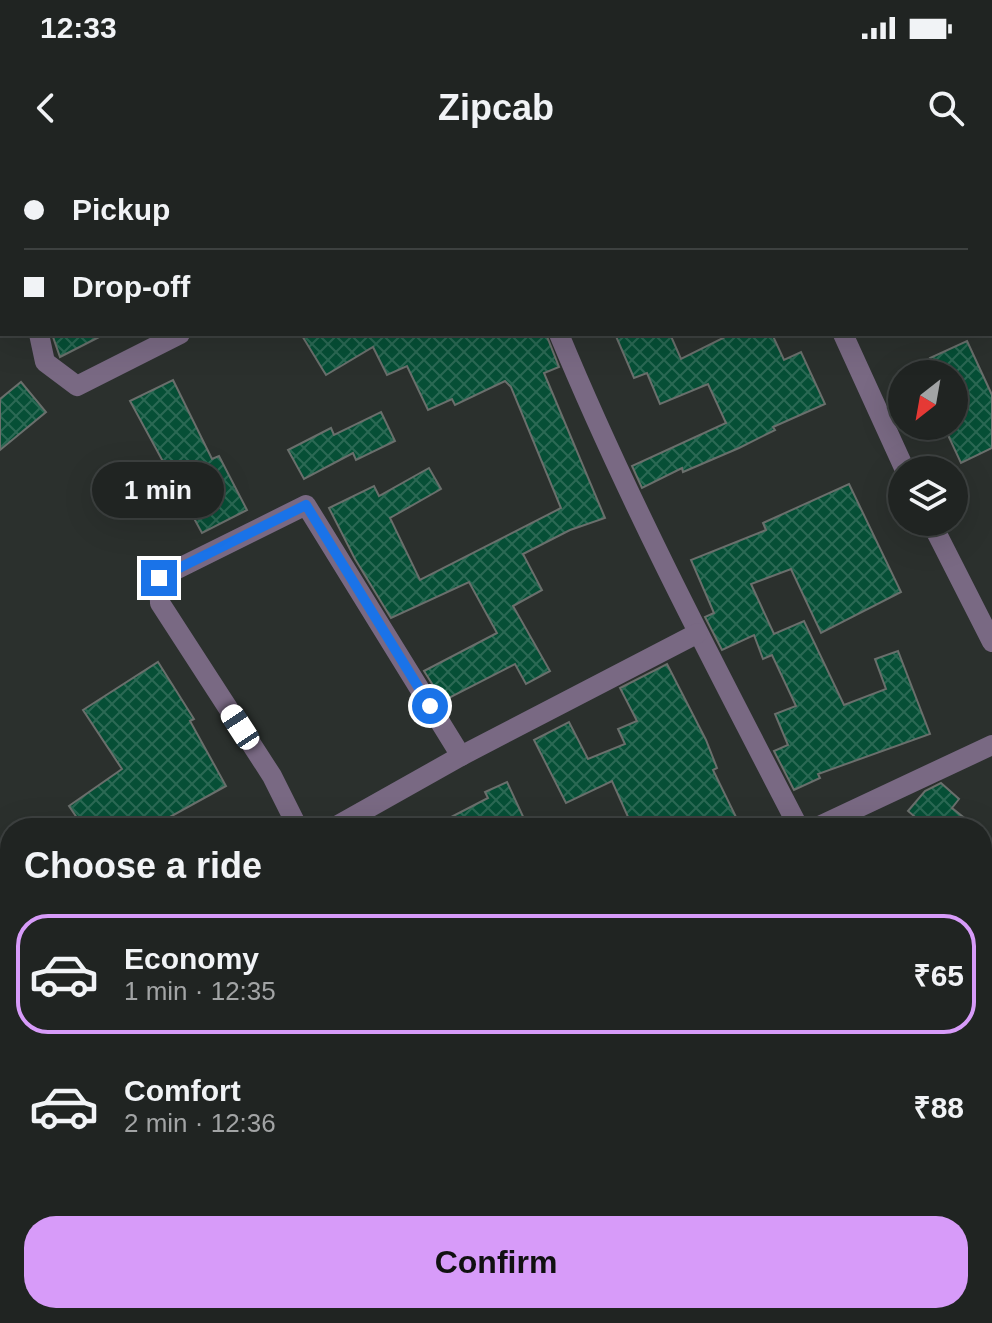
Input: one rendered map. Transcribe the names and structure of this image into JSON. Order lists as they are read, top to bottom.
{
  "north": "bottom left",
  "page": {
    "status": "12:33",
    "header": "Zipcab",
    "banner": ["Pickup", "Drop-off"],
    "bubble": "1 min",
    "heading": "Choose a ride",
    "list": [
      {
        "name": "Economy",
        "note": "1 min · 12:35",
        "value": "₹65"
      },
      {
        "name": "Comfort",
        "note": "2 min · 12:36",
        "value": "₹88"
      }
    ],
    "buttons": "Confirm"
  }
}
